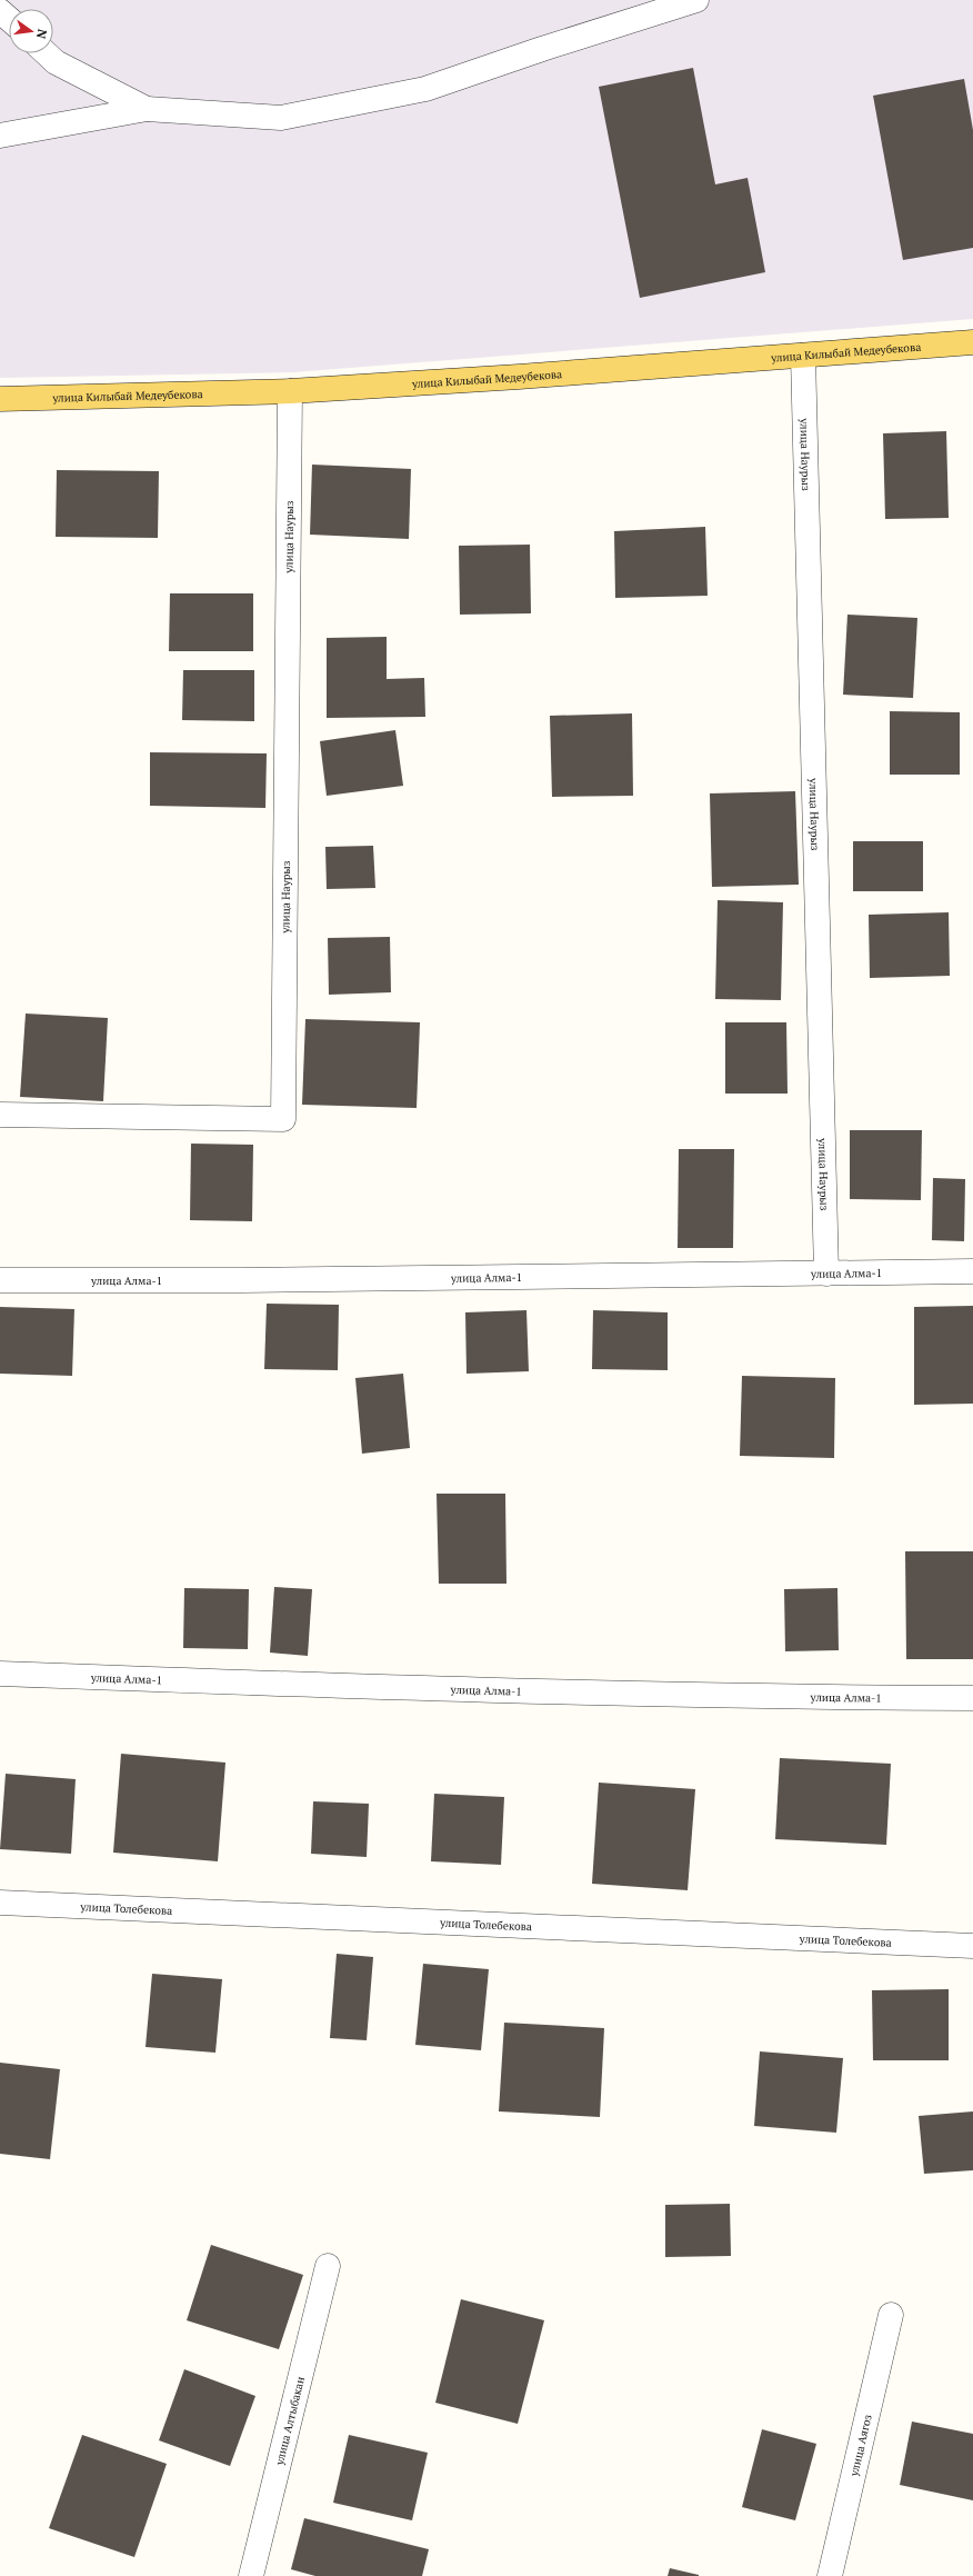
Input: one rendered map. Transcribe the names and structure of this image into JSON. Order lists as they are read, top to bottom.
{
  "streets": {
    "main road": ["улица Килыбай Медеубекова"],
    "street": [
      "улица Наурыз",
      "улица Алма-1",
      "улица Толебекова",
      "улица Алтыбакан",
      "улица Аягоз"
    ]
  },
  "crossings": [
    ["улица Килыбай Медеубекова", "улица Наурыз"],
    ["улица Наурыз", "улица Алма-1"]
  ],
  "north": "right"
}
